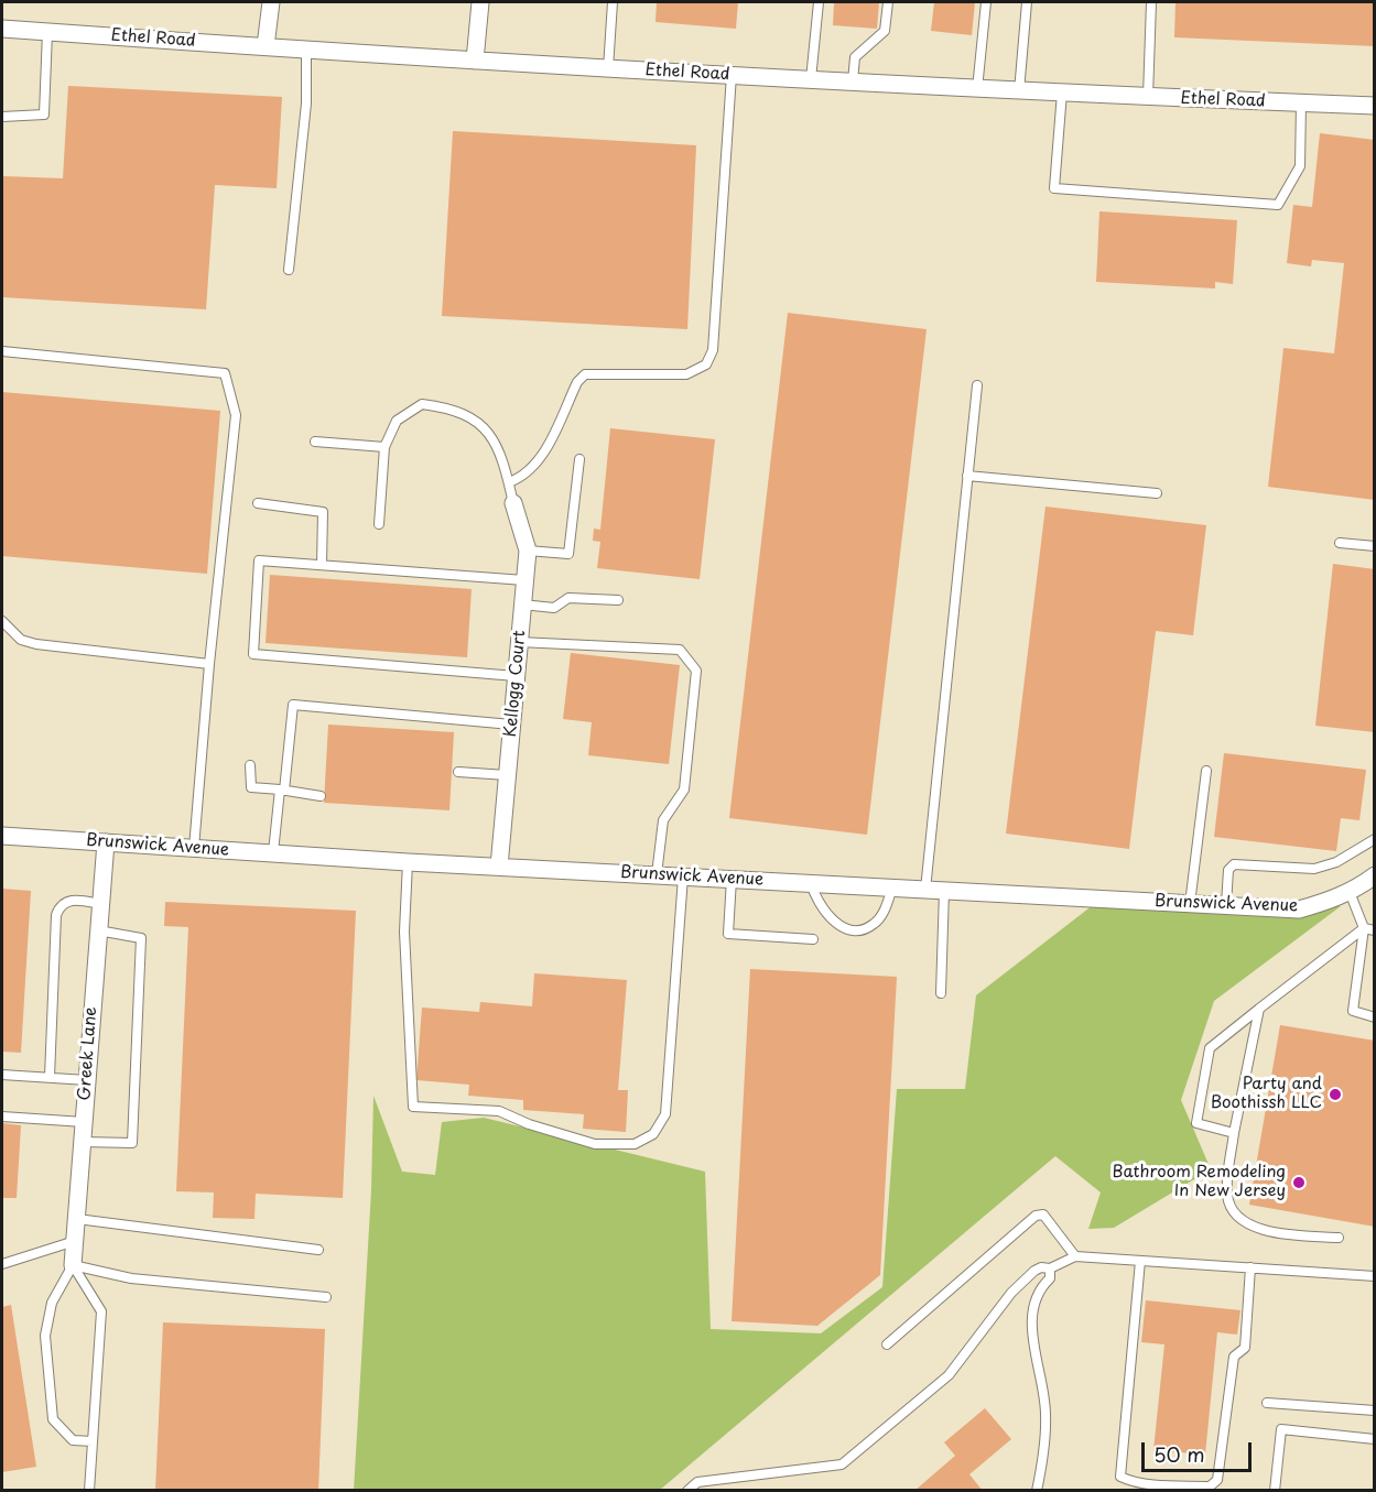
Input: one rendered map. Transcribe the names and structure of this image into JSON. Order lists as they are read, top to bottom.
{
  "streets": {
    "street": [
      "Ethel Road",
      "Kellogg Court",
      "Brunswick Avenue",
      "Greek Lane"
    ]
  },
  "crossings": [
    ["Kellogg Court", "Brunswick Avenue"],
    ["Brunswick Avenue", "Greek Lane"]
  ],
  "places": ["Party and Boothissh LLC", "Bathroom Remodeling In New Jersey"],
  "scale_bar": "50 m"
}
